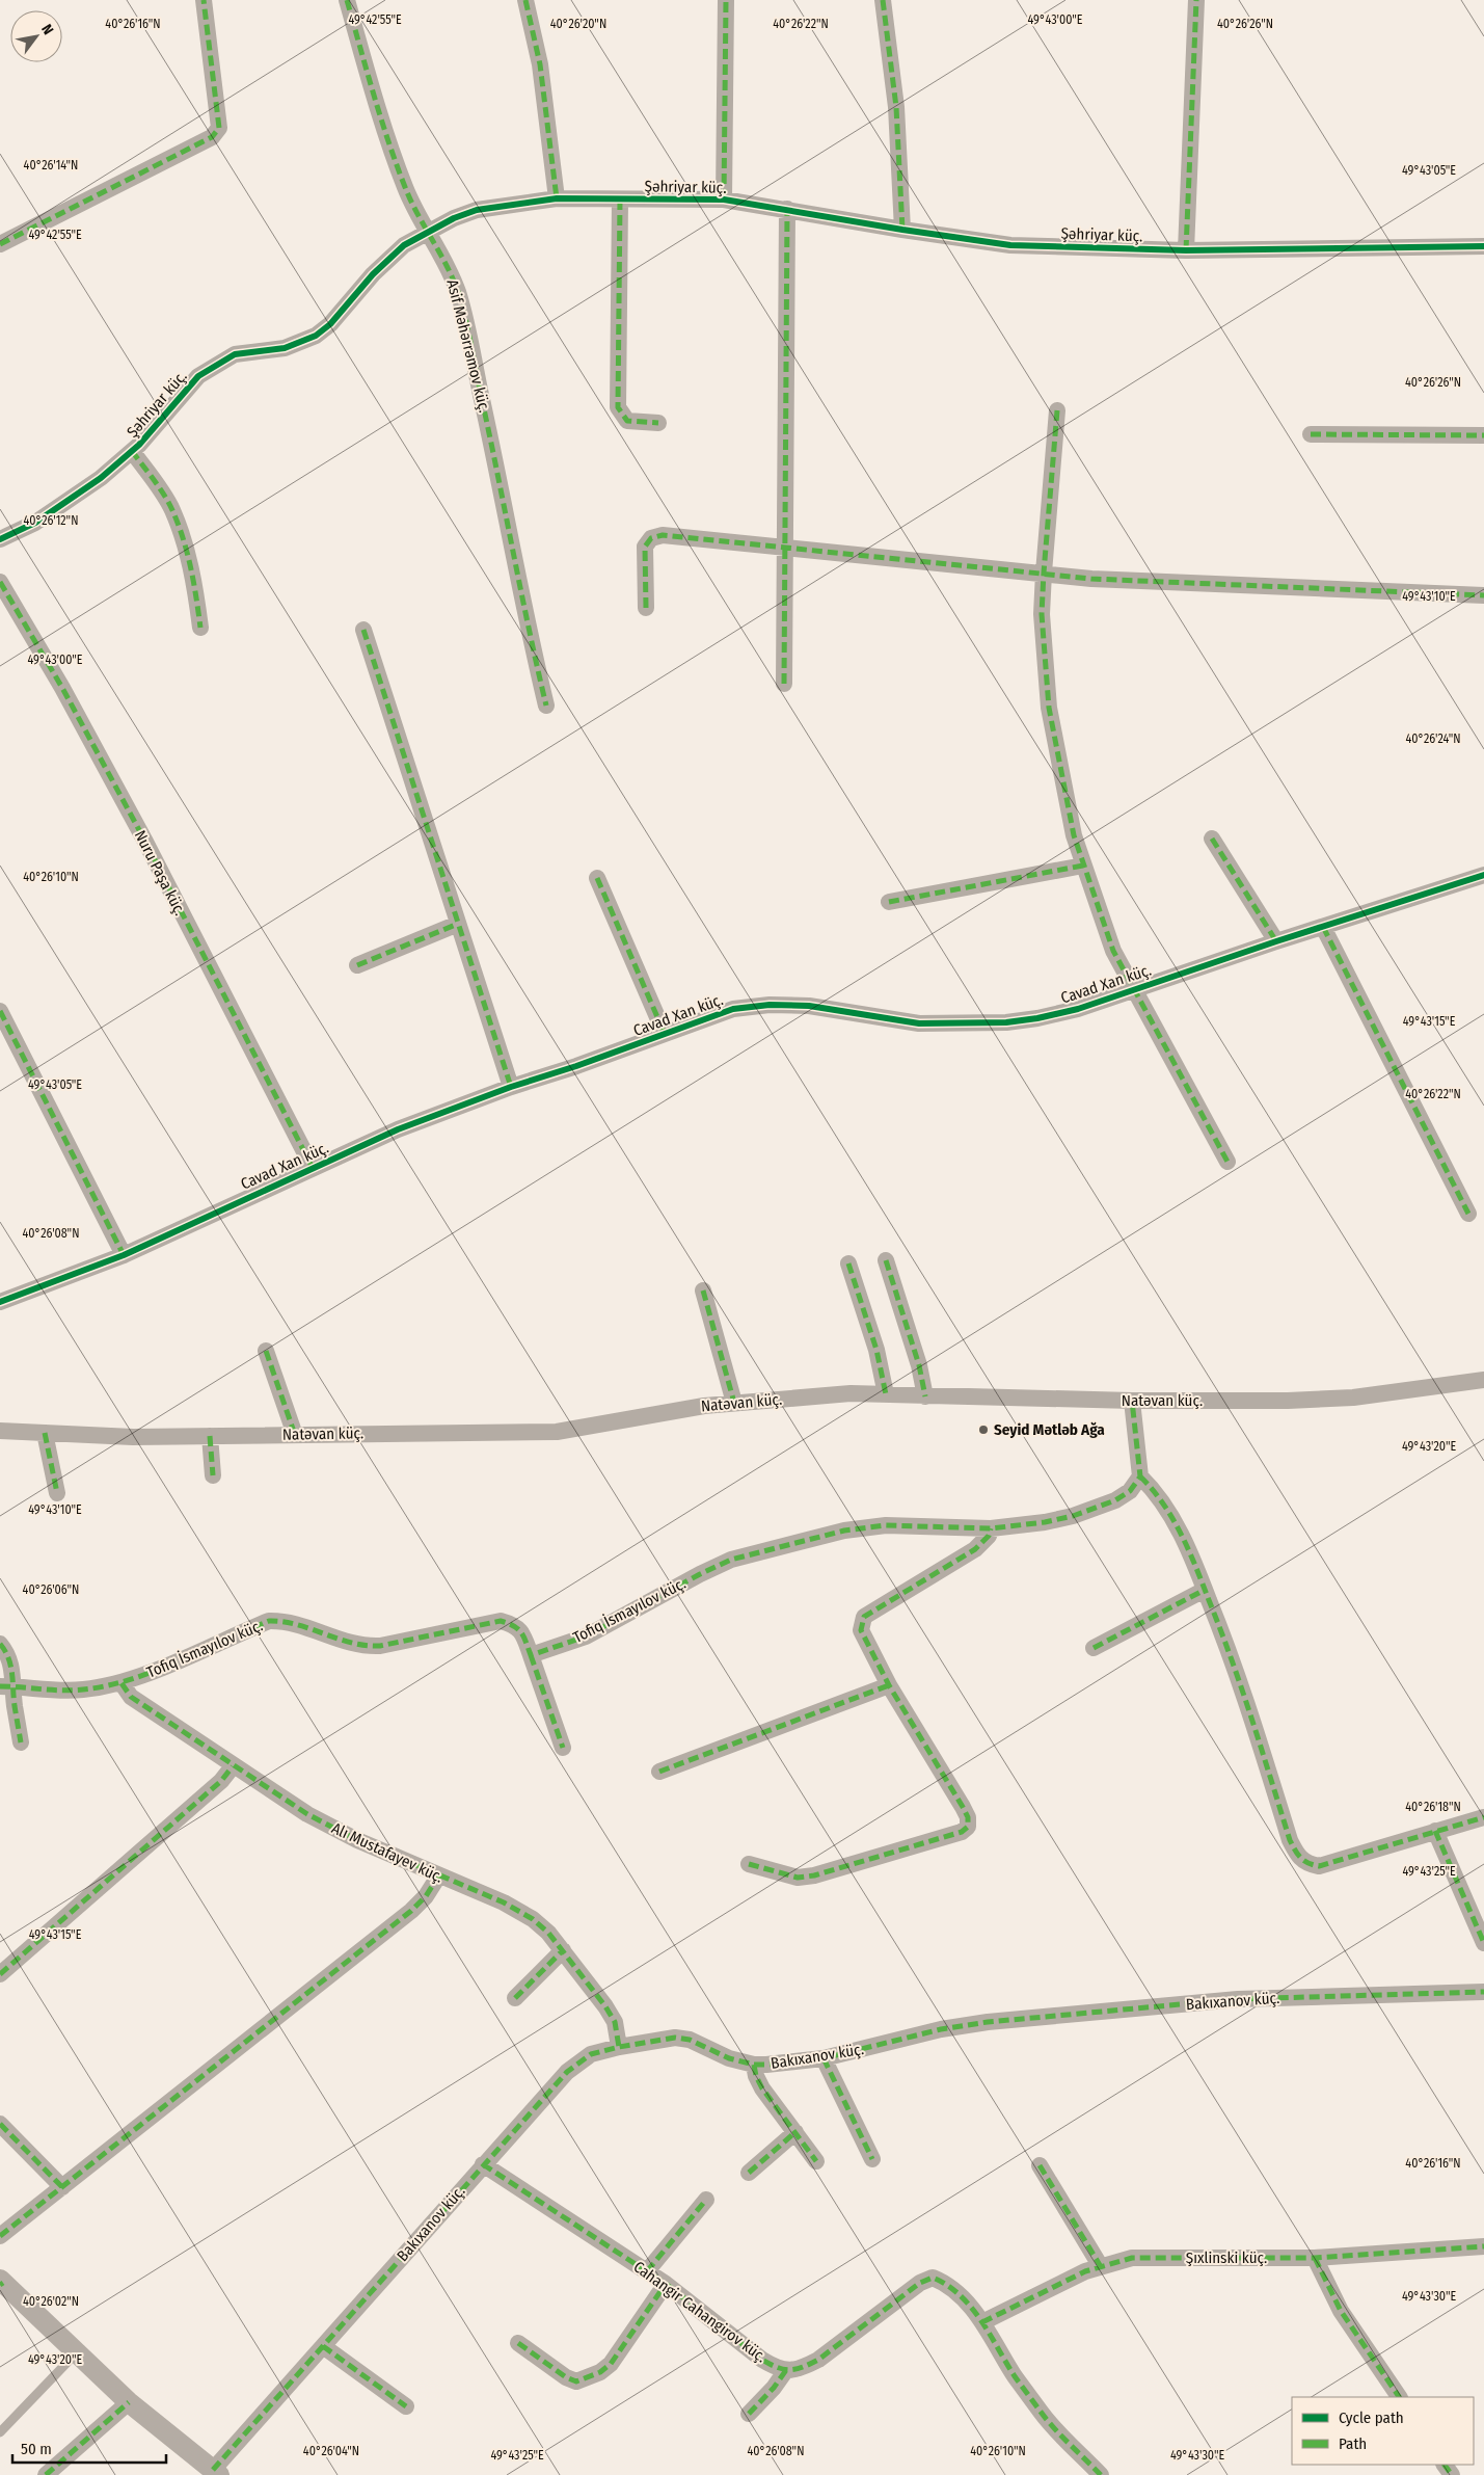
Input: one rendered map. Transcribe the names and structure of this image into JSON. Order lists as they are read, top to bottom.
{
  "streets": {
    "street": [
      "Şəhriyar küç.",
      "Asif Məhərrəmov küç.",
      "Nuru Paşa küç.",
      "Cavad Xan küç.",
      "Natəvan küç.",
      "Tofiq İsmayılov küç.",
      "Alı Mustafayev küç.",
      "Bakıxanov küç.",
      "Şıxlinski küç.",
      "Cahangir Cahangirov küç."
    ]
  },
  "crossings": [
    ["Şəhriyar küç.", "Asif Məhərrəmov küç."],
    ["Nuru Paşa küç.", "Cavad Xan küç."],
    ["Tofiq İsmayılov küç.", "Alı Mustafayev küç."],
    ["Alı Mustafayev küç.", "Bakıxanov küç."],
    ["Bakıxanov küç.", "Cahangir Cahangirov küç."]
  ],
  "places": ["Seyid Mətləb Ağa"],
  "legend": ["Cycle path", "Path"],
  "scale_bar": "50 m",
  "north": "top right",
  "coordinates": [
    "49°42'55\"E",
    "49°43'00\"E",
    "40°26'16\"N",
    "40°26'20\"N",
    "40°26'22\"N",
    "40°26'26\"N",
    "40°26'14\"N",
    "49°43'05\"E",
    "40°26'12\"N",
    "49°43'10\"E",
    "40°26'24\"N",
    "40°26'10\"N",
    "49°43'15\"E",
    "40°26'08\"N",
    "49°43'20\"E",
    "40°26'06\"N",
    "40°26'18\"N",
    "49°43'25\"E",
    "49°43'30\"E",
    "40°26'02\"N",
    "40°26'04\"N"
  ]
}
